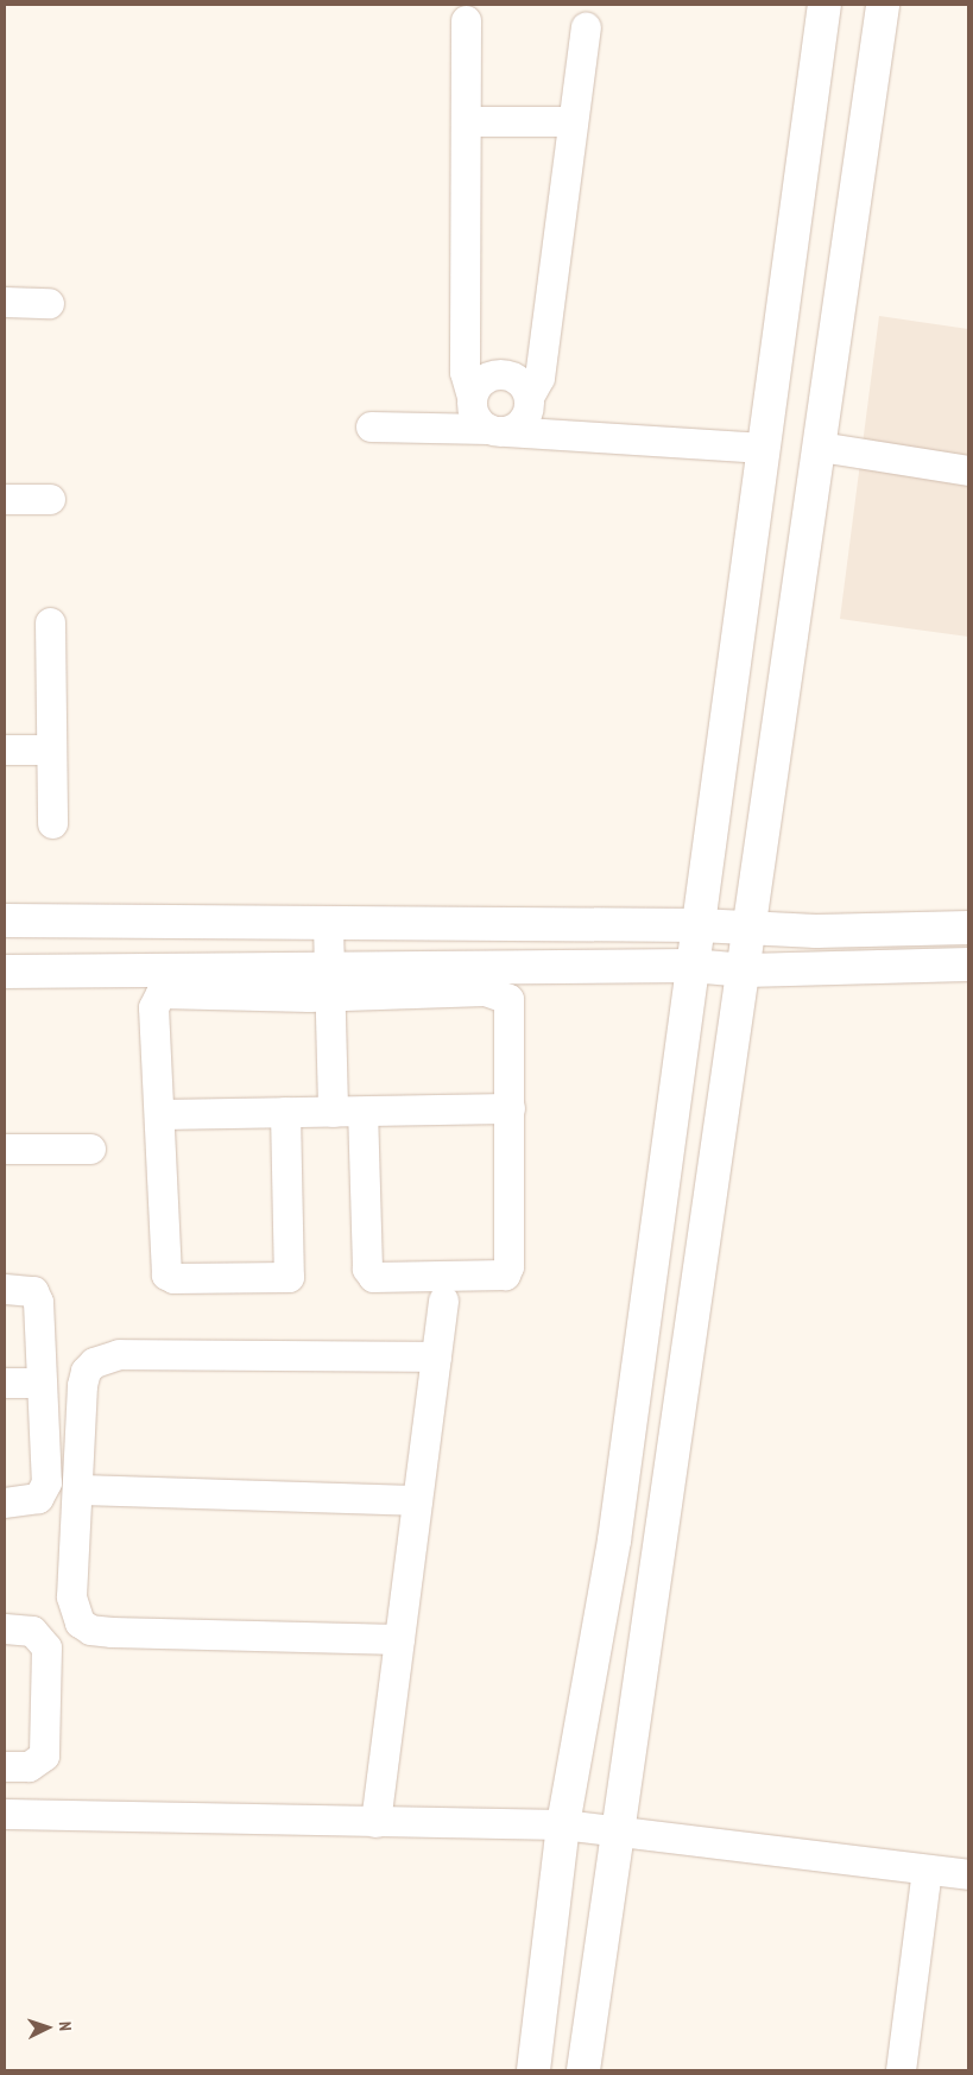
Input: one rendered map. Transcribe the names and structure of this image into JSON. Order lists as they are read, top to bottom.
{
  "north": "right"
}
